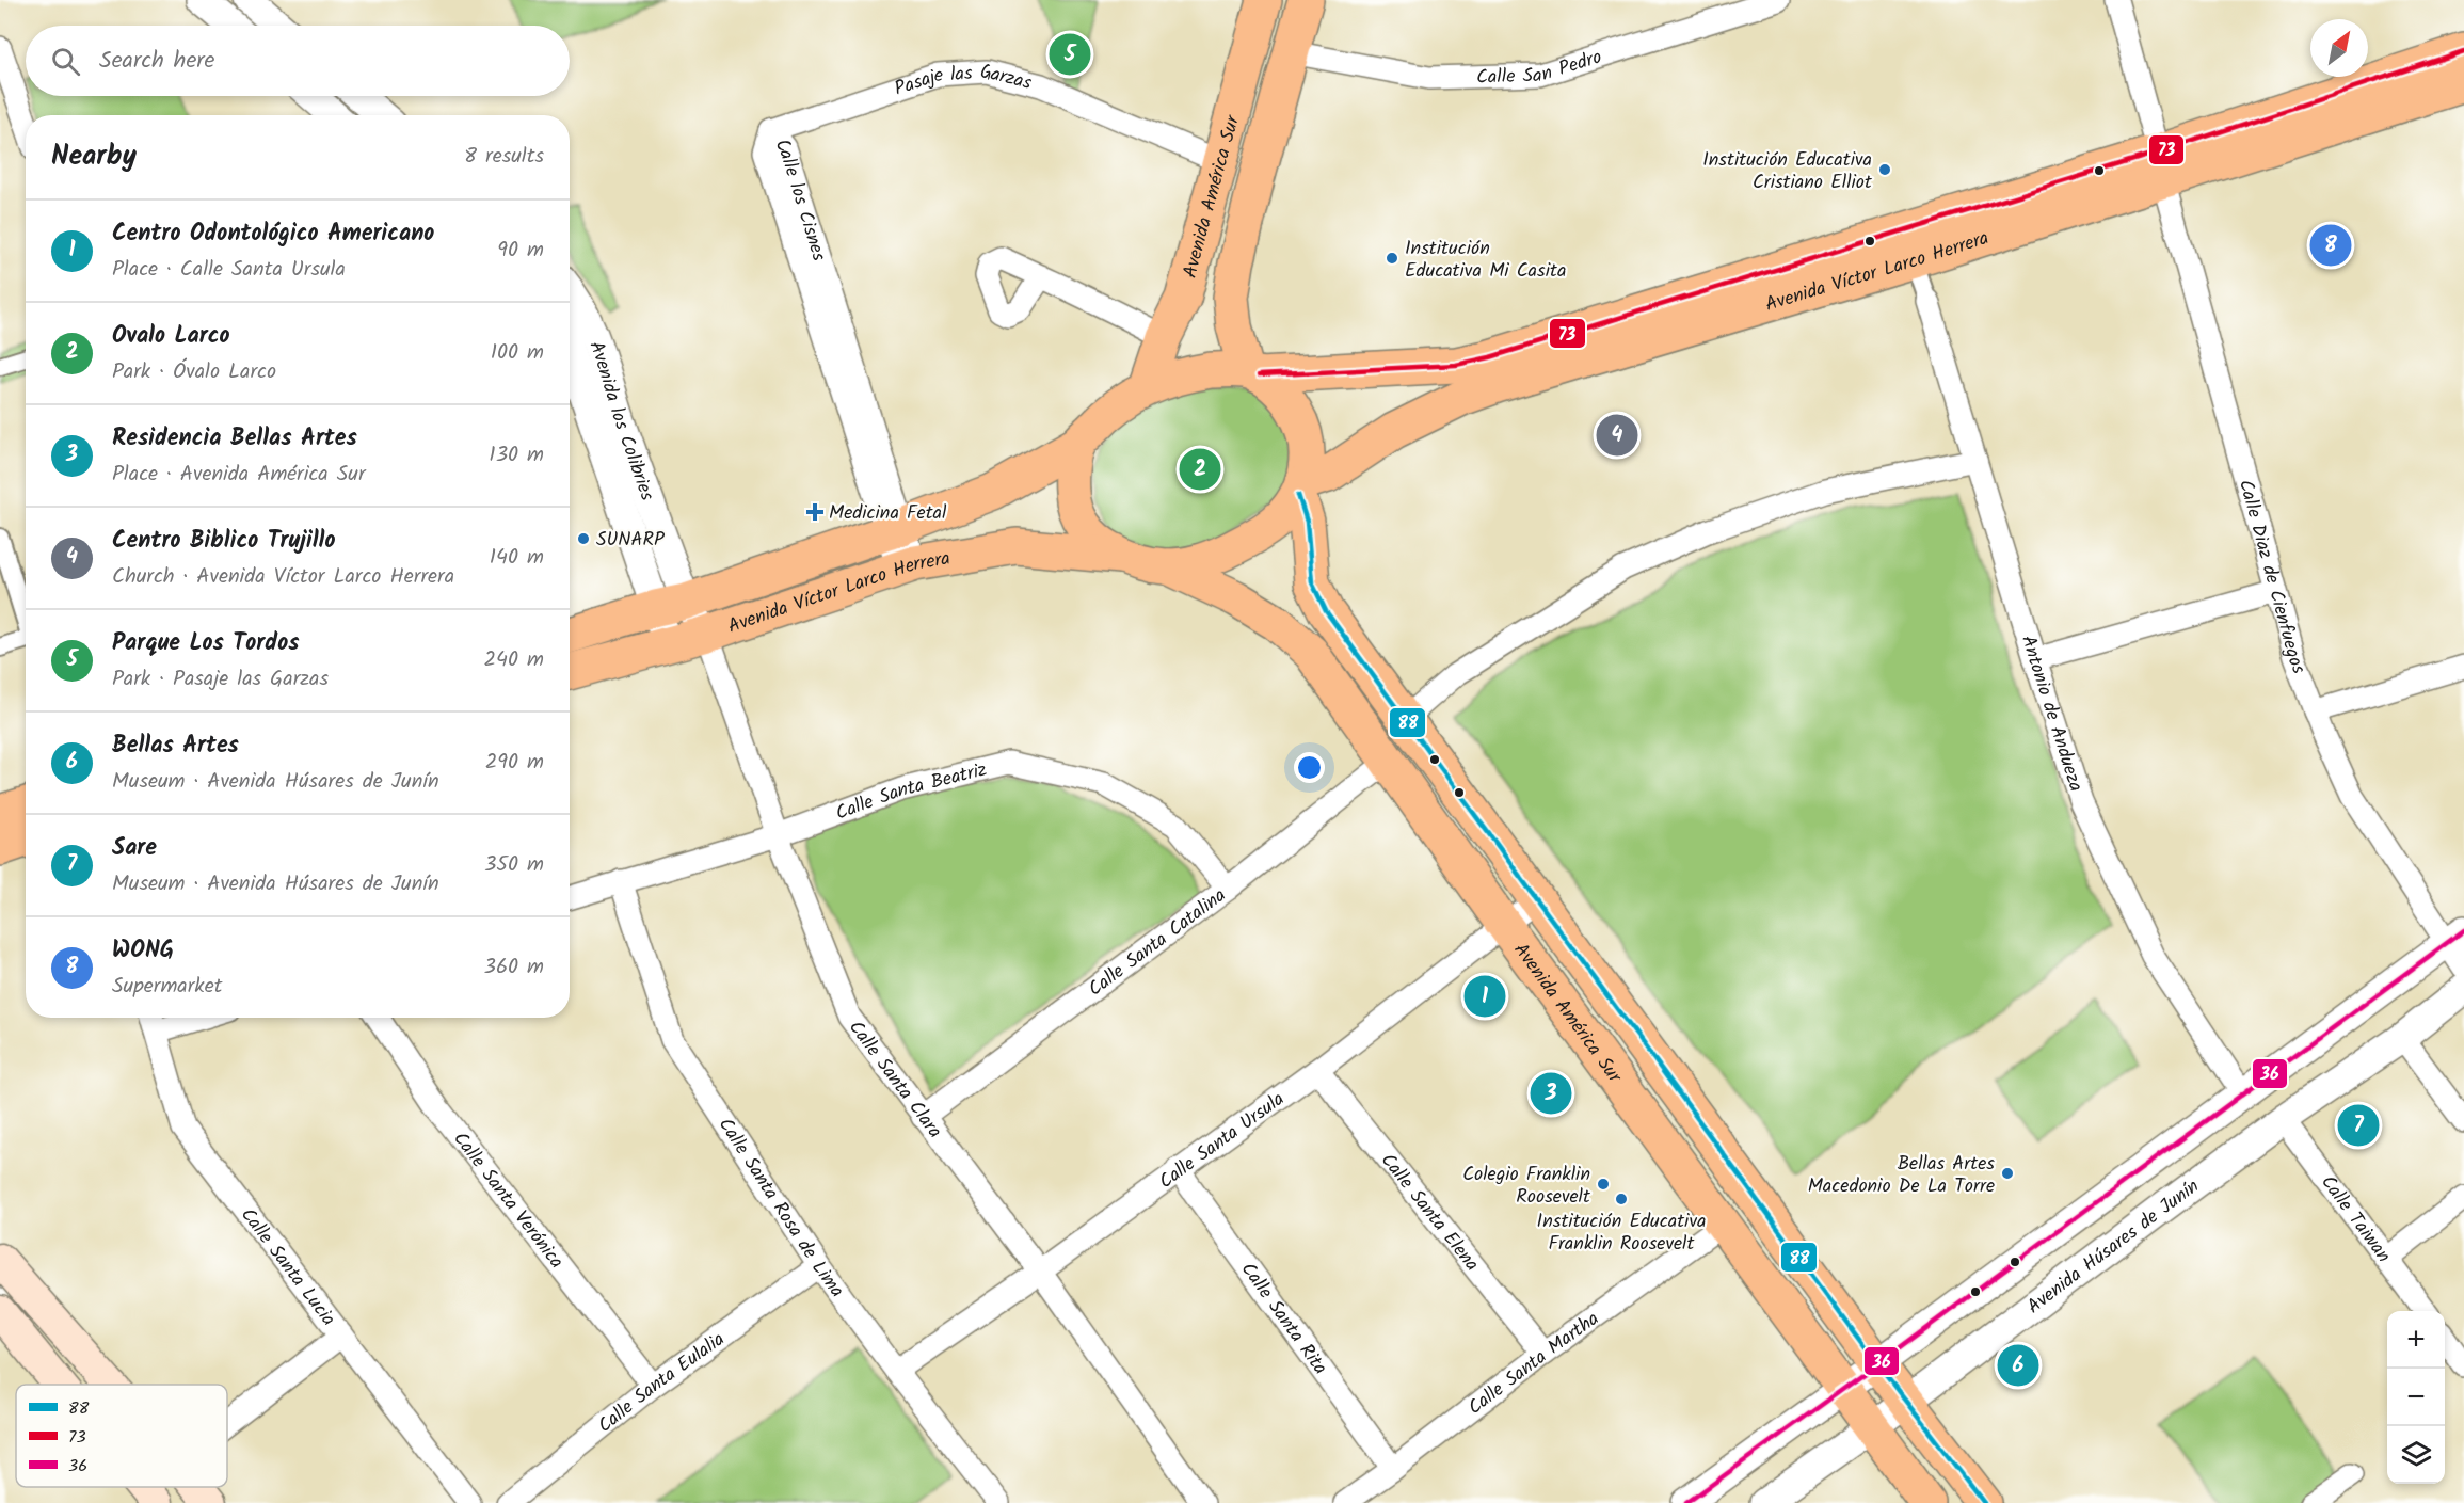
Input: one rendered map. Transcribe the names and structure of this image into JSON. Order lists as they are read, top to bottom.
{
  "streets": {
    "main road": ["Avenida América Sur", "Avenida Víctor Larco Herrera"],
    "street": [
      "Calle San Pedro",
      "Pasaje las Garzas",
      "Calle los Cisnes",
      "Avenida los Colibries",
      "Calle Diaz de Cienfuegos",
      "Antonio de Andueza",
      "Calle Santa Beatriz",
      "Calle Santa Catalina",
      "Calle Santa Clara",
      "Calle Santa Ursula",
      "Calle Santa Verónica",
      "Calle Santa Rosa de Lima",
      "Calle Santa Elena",
      "Calle Taiwan",
      "Avenida Húsares de Junín",
      "Calle Santa Lucia",
      "Calle Santa Rita",
      "Calle Santa Martha",
      "Calle Santa Eulalia"
    ]
  },
  "crossings": [
    ["Calle San Pedro", "Avenida América Sur"],
    ["Pasaje las Garzas", "Avenida América Sur"],
    ["Pasaje las Garzas", "Calle los Cisnes"],
    ["Avenida América Sur", "Avenida Víctor Larco Herrera"],
    ["Avenida América Sur", "Calle Santa Catalina"],
    ["Avenida América Sur", "Calle Santa Ursula"],
    ["Avenida América Sur", "Avenida Húsares de Junín"],
    ["Avenida América Sur", "Calle Santa Martha"],
    ["Calle los Cisnes", "Avenida Víctor Larco Herrera"],
    ["Avenida Víctor Larco Herrera", "Avenida los Colibries"],
    ["Avenida Víctor Larco Herrera", "Calle Diaz de Cienfuegos"],
    ["Avenida Víctor Larco Herrera", "Calle Santa Clara"],
    ["Avenida los Colibries", "Calle Santa Clara"],
    ["Calle Santa Beatriz", "Calle Santa Catalina"],
    ["Calle Santa Beatriz", "Calle Santa Clara"],
    ["Calle Santa Beatriz", "Calle Santa Rosa de Lima"],
    ["Calle Santa Catalina", "Calle Santa Clara"],
    ["Calle Santa Clara", "Calle Santa Ursula"],
    ["Calle Santa Ursula", "Calle Santa Rosa de Lima"],
    ["Calle Santa Ursula", "Calle Santa Elena"],
    ["Calle Santa Ursula", "Calle Santa Rita"],
    ["Calle Santa Verónica", "Calle Santa Eulalia"],
    ["Calle Santa Rosa de Lima", "Calle Santa Eulalia"],
    ["Calle Santa Elena", "Calle Santa Martha"],
    ["Calle Taiwan", "Avenida Húsares de Junín"],
    ["Calle Santa Rita", "Calle Santa Martha"]
  ],
  "places": {
    "other": [
      "Institución Educativa Cristiano Elliot",
      "Institución Educativa Mi Casita",
      "SUNARP",
      "Bellas Artes Macedonio De La Torre",
      "Colegio Franklin Roosevelt",
      "Institución Educativa Franklin Roosevelt"
    ],
    "health": ["Medicina Fetal"]
  },
  "lines": ["transit line 73", "transit line 88", "transit line 36"],
  "legend": ["88", "73", "36"],
  "north": "top right",
  "page": {
    "search": "Search here",
    "pins": [
      "5",
      "8",
      "4",
      "2",
      "1",
      "3",
      "7",
      "6"
    ],
    "heading": ["Nearby", "8 results"],
    "list": [
      {
        "mark": "1",
        "name": "Centro Odontológico Americano",
        "note": "Place · Calle Santa Ursula",
        "value": "90 m"
      },
      {
        "mark": "2",
        "name": "Ovalo Larco",
        "note": "Park · Óvalo Larco",
        "value": "100 m"
      },
      {
        "mark": "3",
        "name": "Residencia Bellas Artes",
        "note": "Place · Avenida América Sur",
        "value": "130 m"
      },
      {
        "mark": "4",
        "name": "Centro Biblico Trujillo",
        "note": "Church · Avenida Víctor Larco Herrera",
        "value": "140 m"
      },
      {
        "mark": "5",
        "name": "Parque Los Tordos",
        "note": "Park · Pasaje las Garzas",
        "value": "240 m"
      },
      {
        "mark": "6",
        "name": "Bellas Artes",
        "note": "Museum · Avenida Húsares de Junín",
        "value": "290 m"
      },
      {
        "mark": "7",
        "name": "Sare",
        "note": "Museum · Avenida Húsares de Junín",
        "value": "350 m"
      },
      {
        "mark": "8",
        "name": "WONG",
        "note": "Supermarket",
        "value": "360 m"
      }
    ],
    "map_buttons": ["+", "−"]
  }
}
